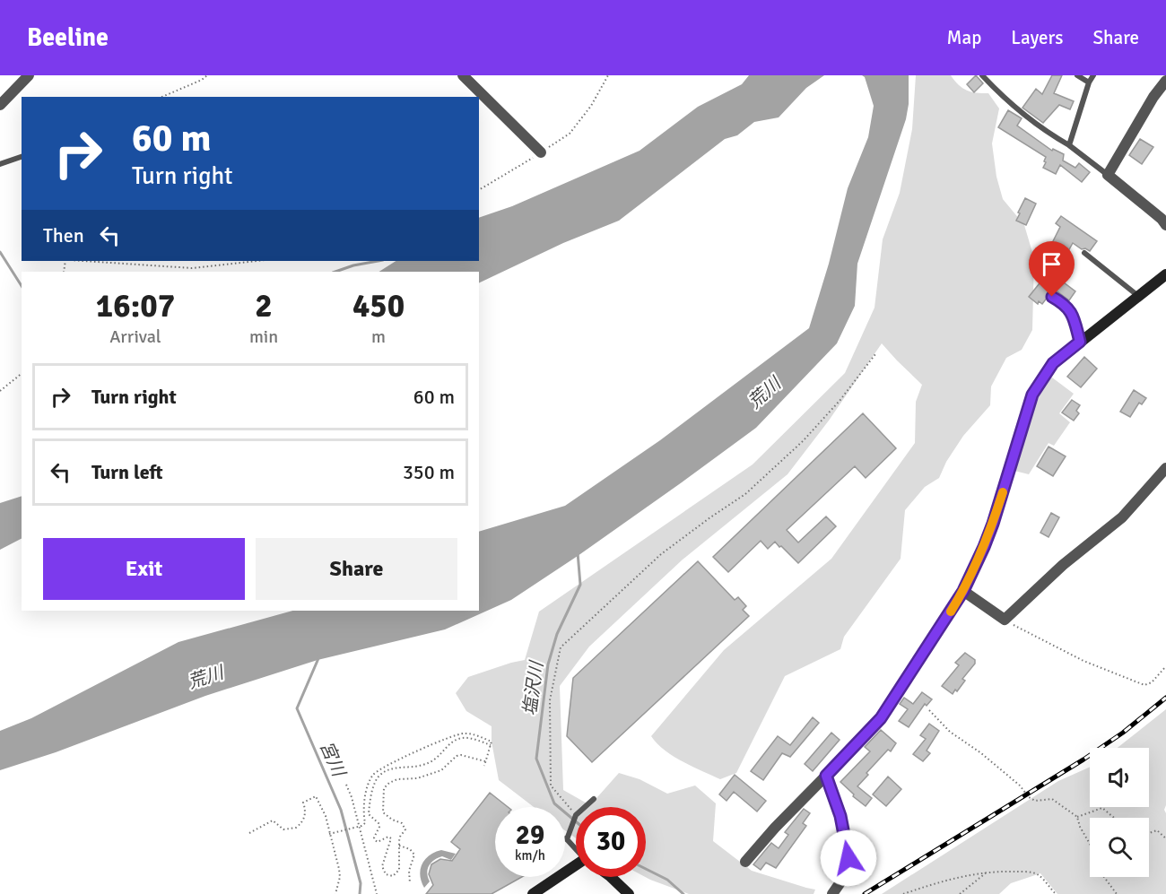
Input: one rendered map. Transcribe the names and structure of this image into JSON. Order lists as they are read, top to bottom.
{
  "water": ["荒川", "塩沢川", "宮川"],
  "page": {
    "header": "Beeline",
    "nav": ["Map", "Layers", "Share"],
    "turn": ["60 m", "Turn right"],
    "then": "Then",
    "eta": [
      "16:07",
      "Arrival",
      "2",
      "min",
      "450",
      "m"
    ],
    "list": [
      {
        "name": "Turn right",
        "value": "60 m"
      },
      {
        "name": "Turn left",
        "value": "350 m"
      }
    ],
    "buttons": ["Exit", "Share"],
    "speed": "29 km/h",
    "limit": "30"
  }
}
